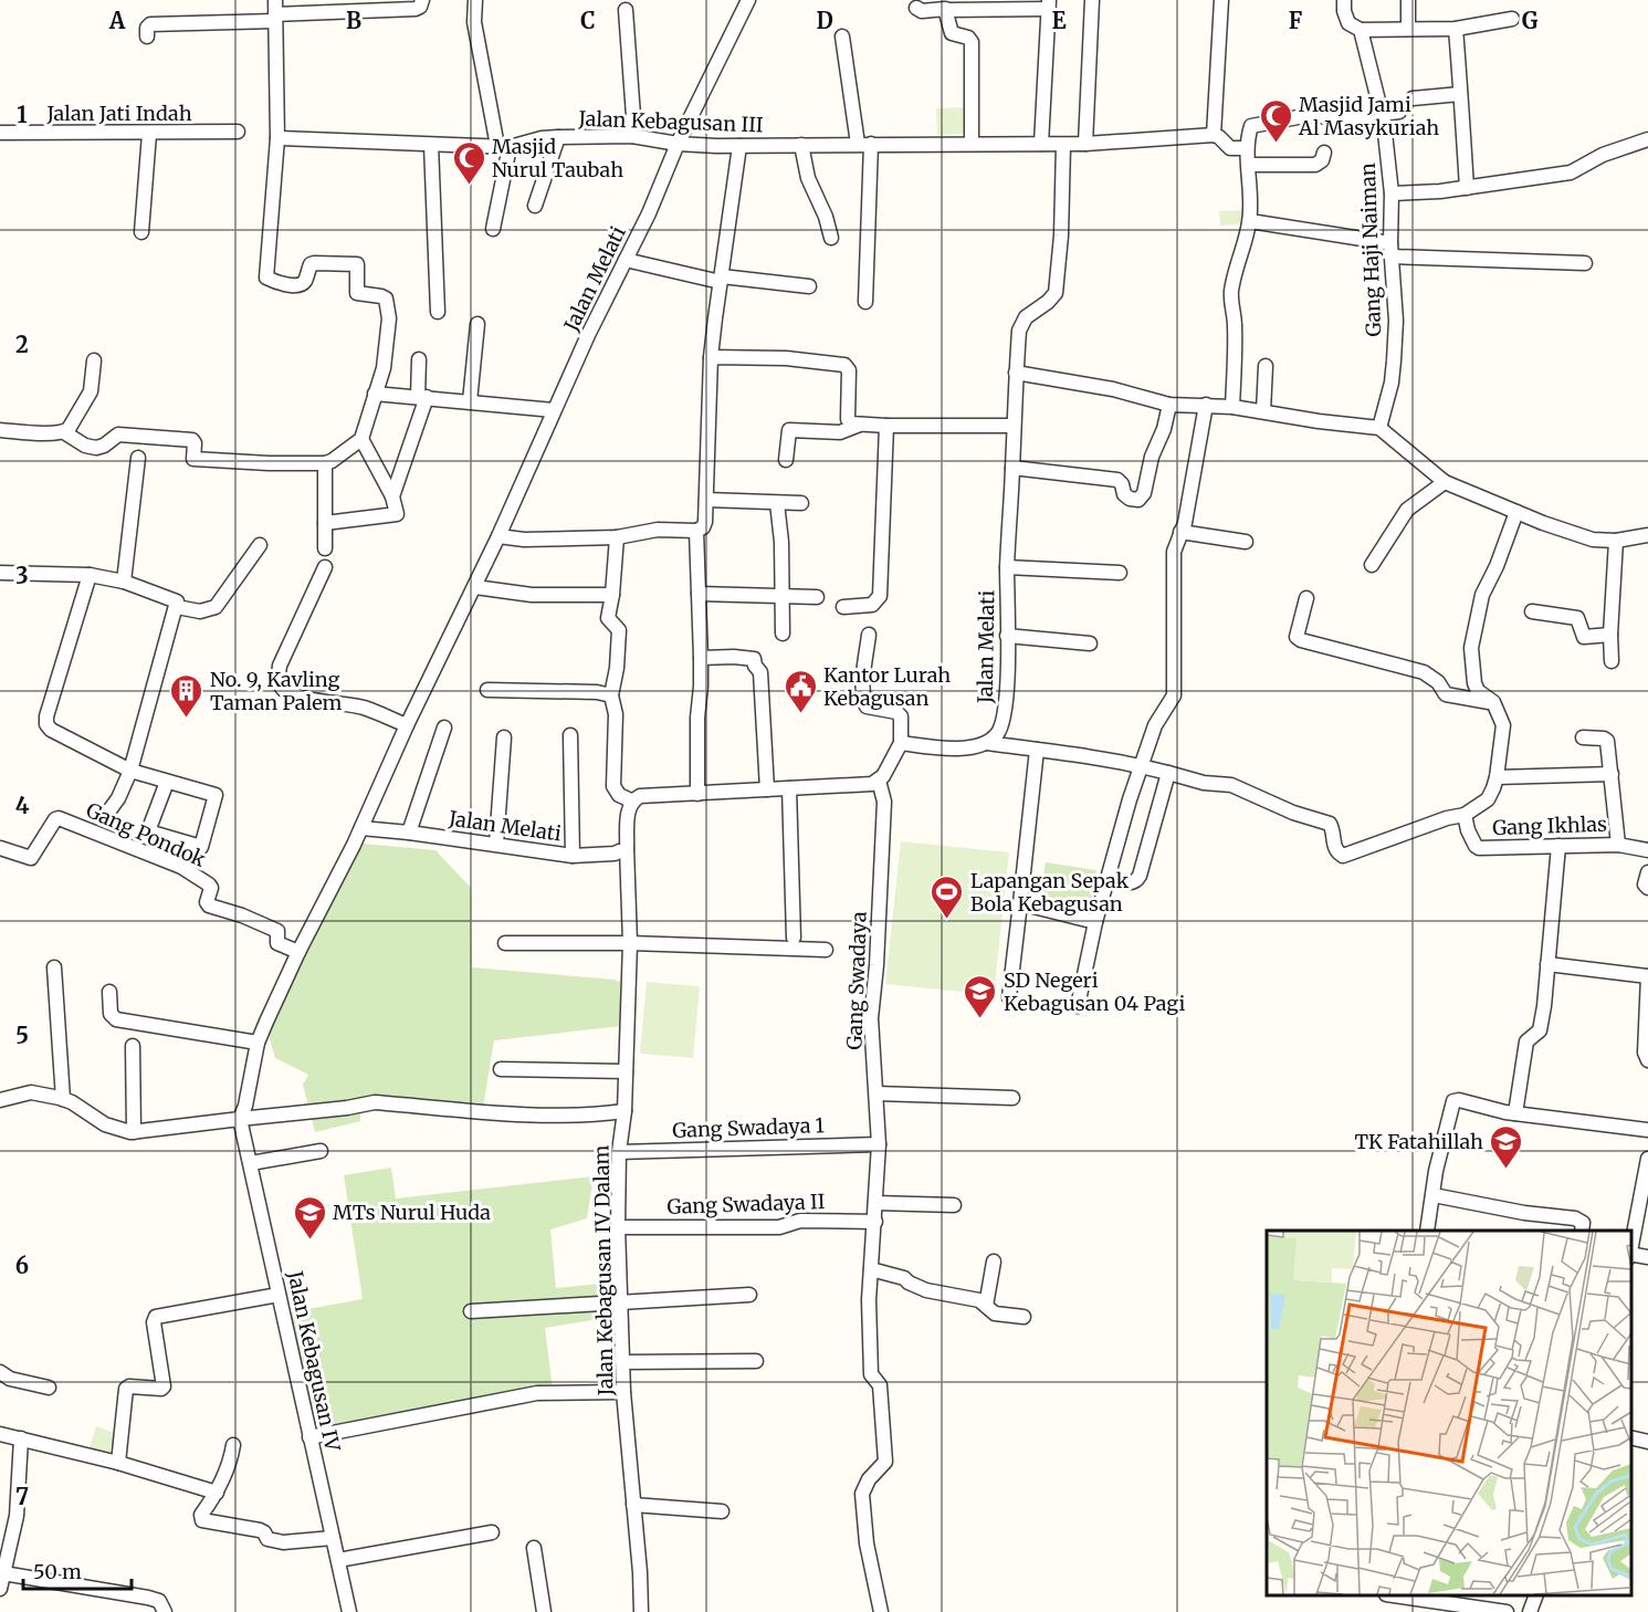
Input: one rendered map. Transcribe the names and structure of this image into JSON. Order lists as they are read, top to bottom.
{
  "streets": {
    "street": [
      "Jalan Jati Indah",
      "Jalan Kebagusan III",
      "Gang Haji Naiman",
      "Jalan Melati",
      "Gang Ikhlas",
      "Gang Pondok",
      "Gang Swadaya",
      "Gang Swadaya 1",
      "Gang Swadaya II",
      "Jalan Kebagusan IV Dalam",
      "Jalan Kebagusan IV"
    ]
  },
  "crossings": [
    ["Jalan Kebagusan III", "Jalan Melati"],
    ["Jalan Melati", "Gang Pondok"],
    ["Jalan Melati", "Jalan Kebagusan IV Dalam"],
    ["Gang Swadaya", "Gang Swadaya 1"],
    ["Gang Swadaya", "Gang Swadaya II"],
    ["Gang Swadaya 1", "Jalan Kebagusan IV Dalam"],
    ["Gang Swadaya II", "Jalan Kebagusan IV Dalam"]
  ],
  "places": {
    "mosque": ["Masjid Jami Al Masykuriah", "Masjid Nurul Taubah"],
    "public building": ["Kantor Lurah Kebagusan"],
    "building": ["No. 9, Kavling Taman Palem"],
    "sports": ["Lapangan Sepak Bola Kebagusan"],
    "school or university": ["SD Negeri Kebagusan 04 Pagi", "TK Fatahillah", "MTs Nurul Huda"]
  },
  "scale_bar": "50 m",
  "grid": {
    "columns": [
      "A",
      "B",
      "C",
      "D",
      "E",
      "F",
      "G"
    ],
    "rows": [
      "1",
      "2",
      "3",
      "4",
      "5",
      "6",
      "7"
    ]
  }
}
